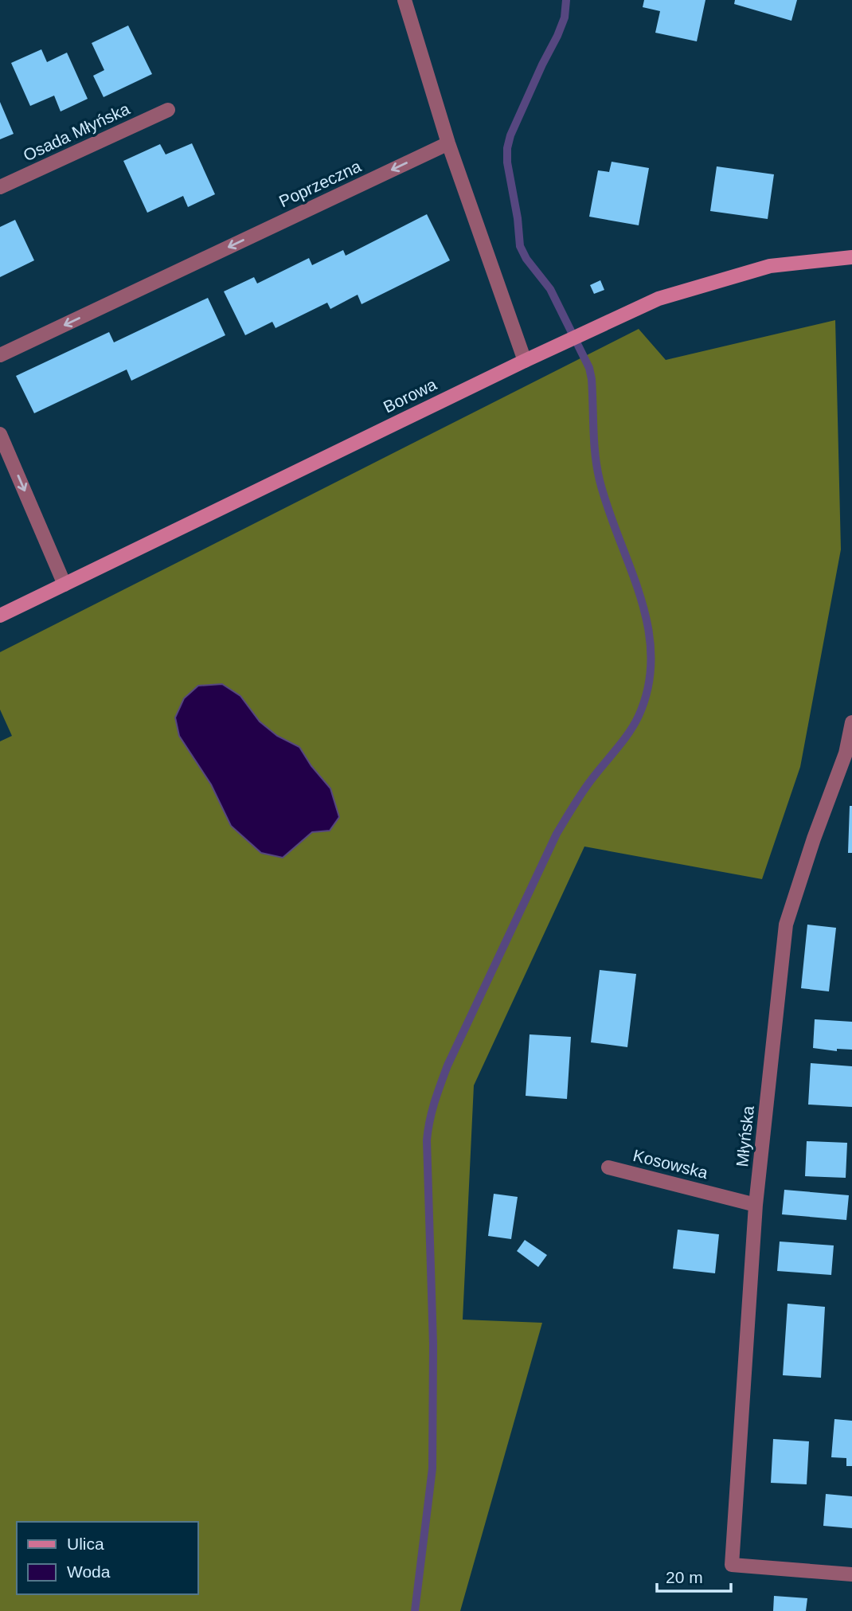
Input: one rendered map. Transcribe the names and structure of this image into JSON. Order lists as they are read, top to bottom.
{
  "streets": {
    "street": [
      "Osada Młyńska",
      "Poprzeczna",
      "Borowa",
      "Młyńska",
      "Kosowska"
    ]
  },
  "crossings": [
    ["Młyńska", "Kosowska"]
  ],
  "one_way": ["Poprzeczna"],
  "legend": ["Ulica", "Woda"],
  "scale_bar": "20 m"
}
